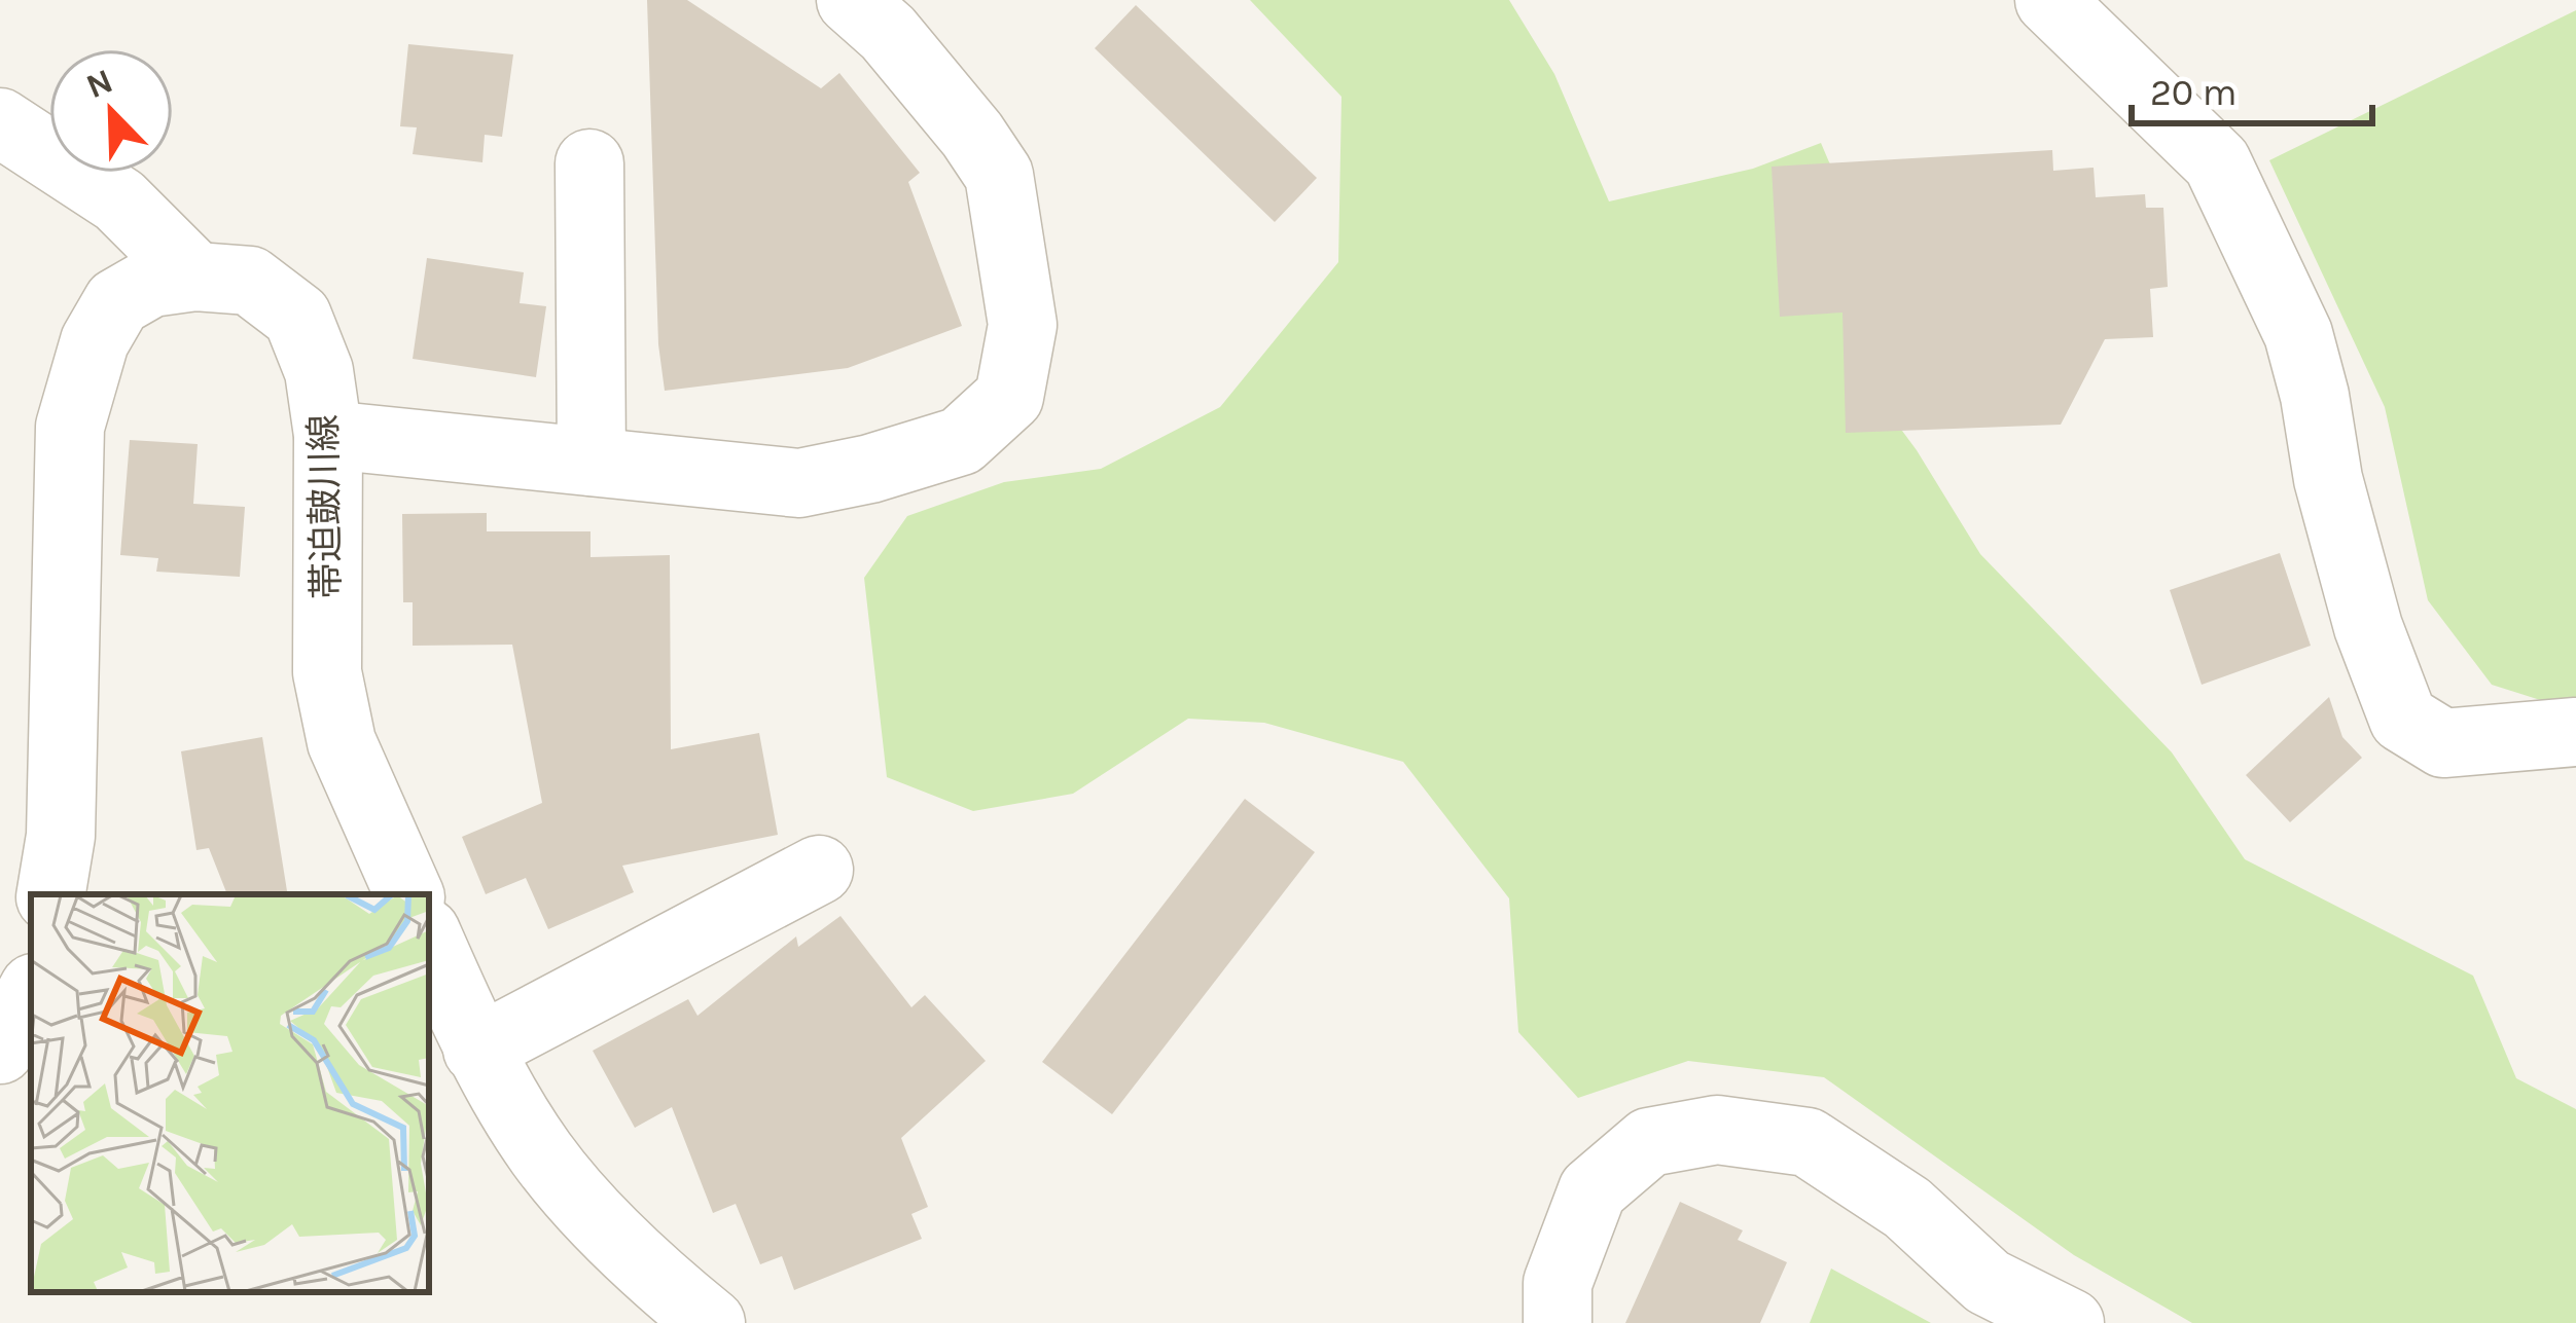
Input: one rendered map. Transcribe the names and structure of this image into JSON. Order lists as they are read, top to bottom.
{
  "streets": {
    "street": ["帯迫皷川線"]
  },
  "scale_bar": "20 m",
  "north": "top left"
}
